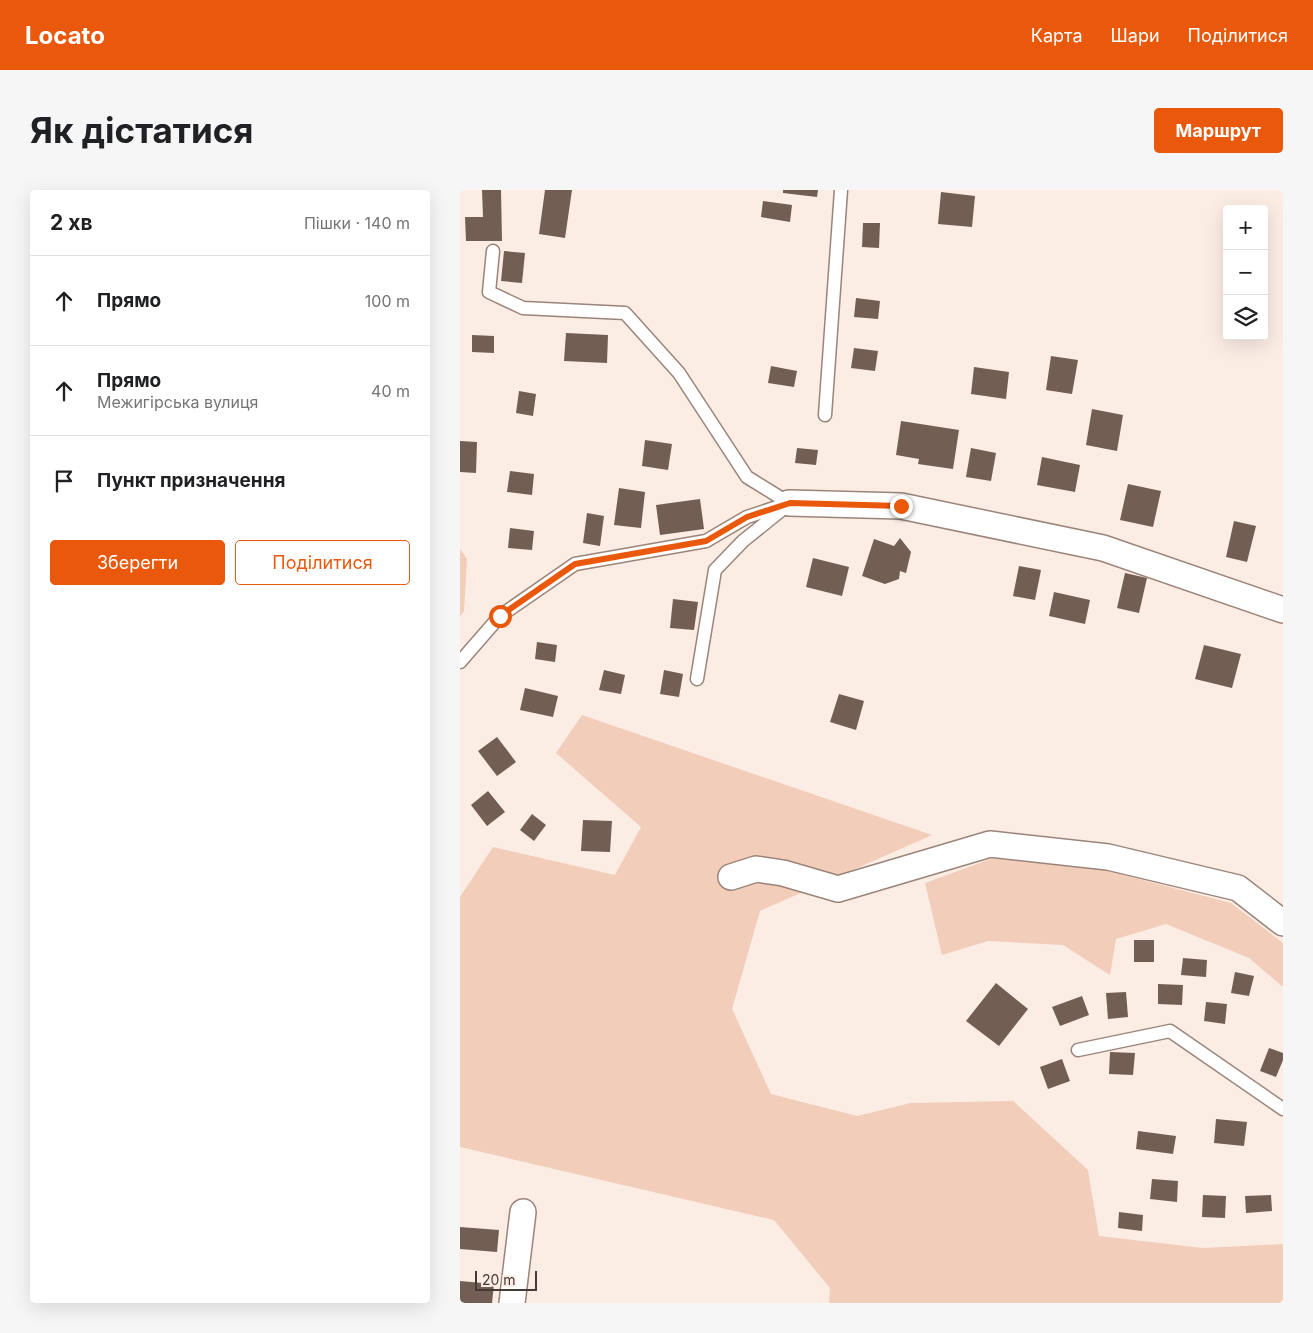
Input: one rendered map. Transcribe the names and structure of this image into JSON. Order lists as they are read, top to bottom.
{
  "scale_bar": "20 m",
  "page": {
    "header": "Locato",
    "nav": ["Карта", "Шари", "Поділитися"],
    "buttons": [
      "Маршрут",
      ["Зберегти", "Поділитися"]
    ],
    "title": "Як дістатися",
    "heading": ["2 хв", "Пішки · 140 m"],
    "map_buttons": ["+", "−"],
    "list": [
      ["Прямо", "100 m"],
      ["Прямо", "Межигірська вулиця", "40 m"],
      "Пункт призначення"
    ],
    "scale": "20 m"
  }
}
